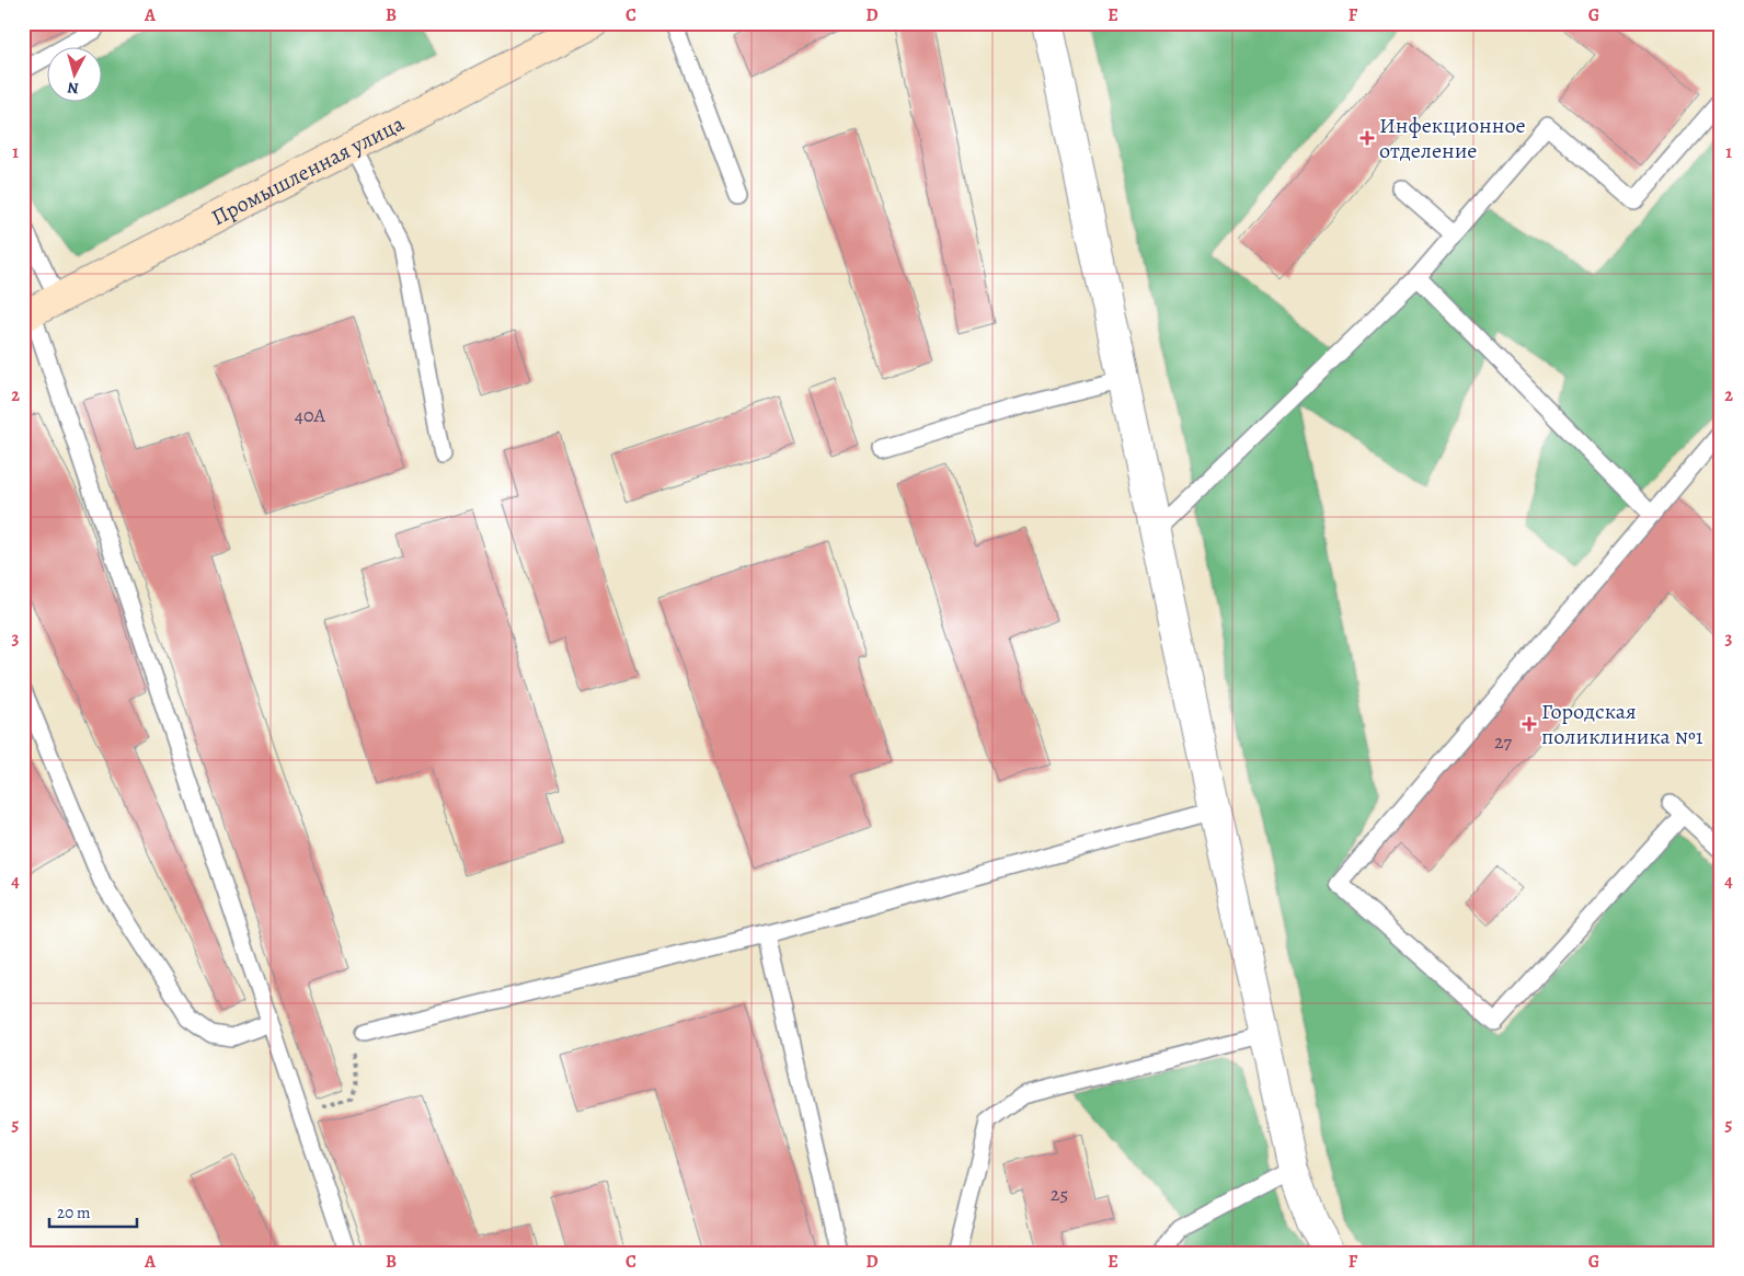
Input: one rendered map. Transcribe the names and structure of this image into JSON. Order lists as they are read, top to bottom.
{
  "streets": {
    "street": ["Промышленная улица"]
  },
  "places": {
    "health": ["Инфекционное отделение", "Городская поликлиника №1"]
  },
  "house_numbers": ["40А", "27", "25"],
  "scale_bar": "20 m",
  "north": "bottom",
  "grid": {
    "columns": [
      "A",
      "B",
      "C",
      "D",
      "E",
      "F",
      "G"
    ],
    "rows": [
      "1",
      "2",
      "3",
      "4",
      "5"
    ]
  }
}
